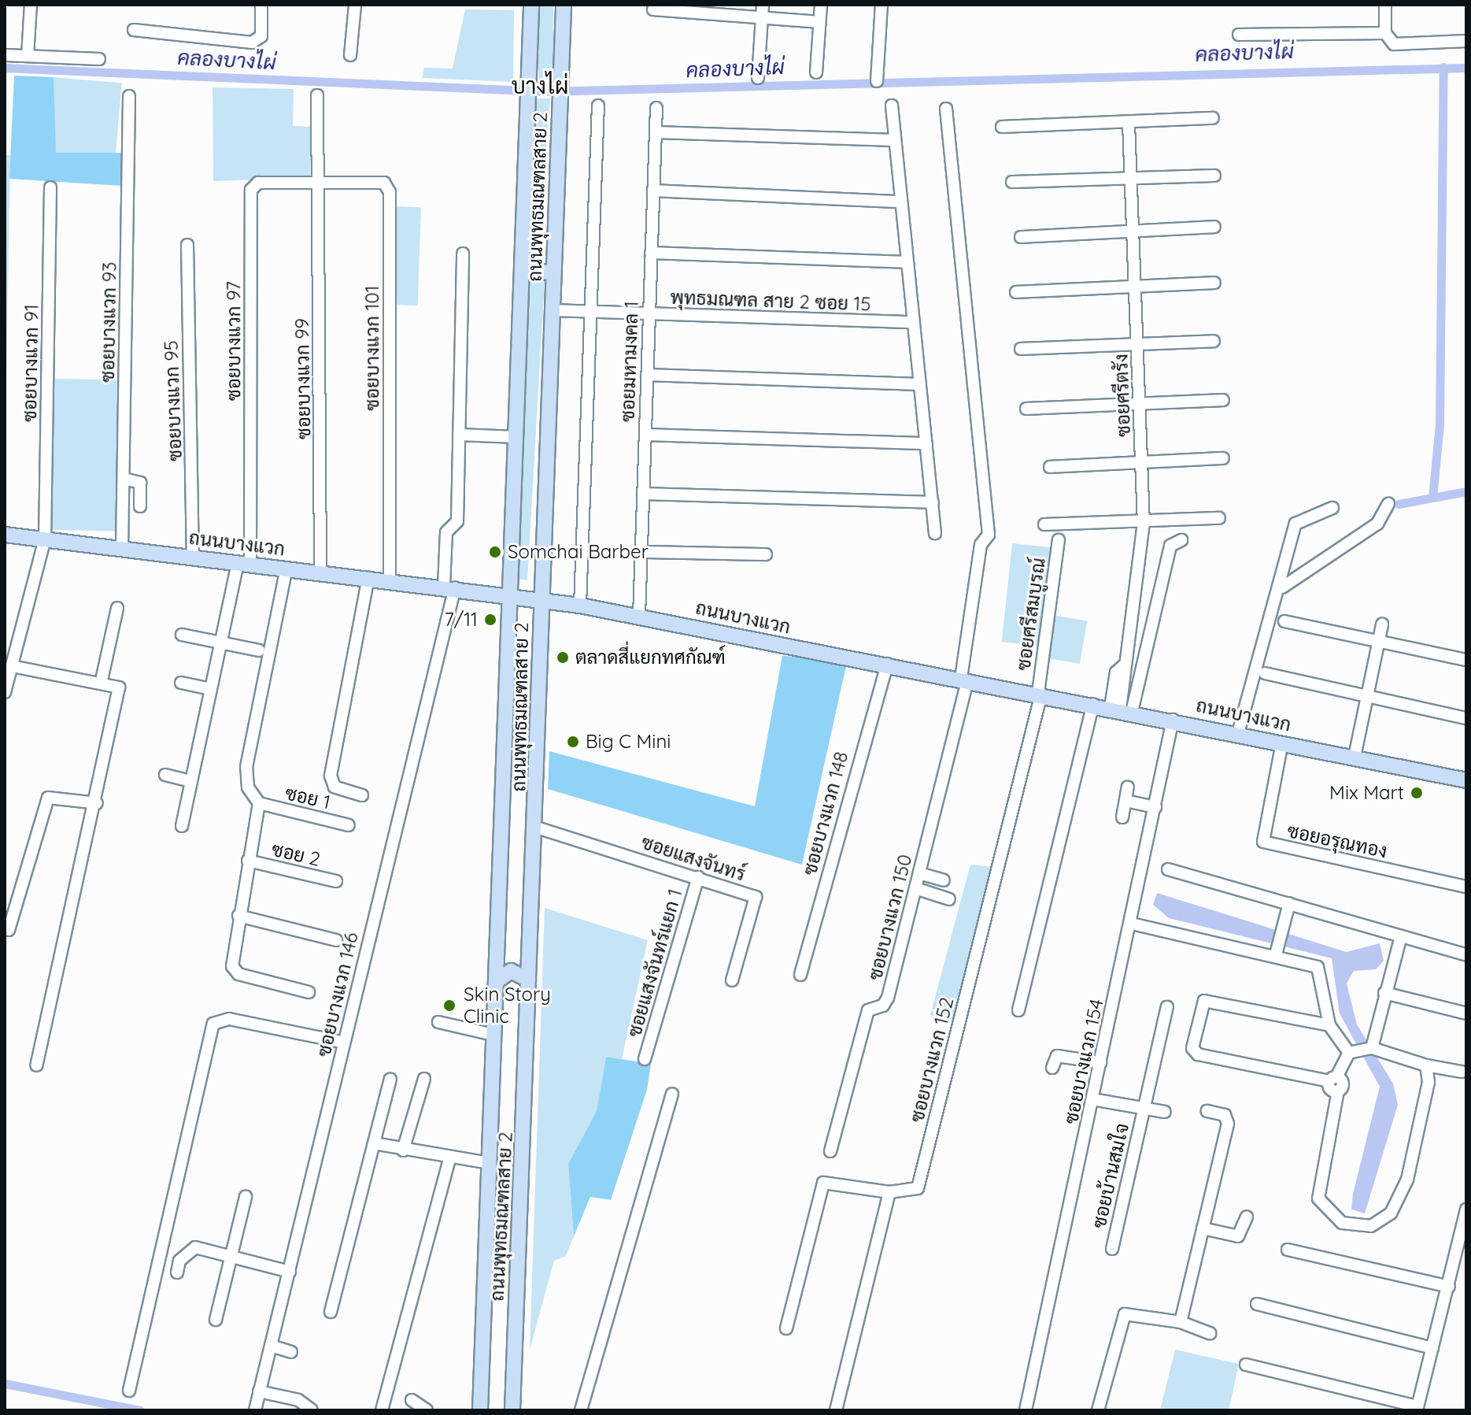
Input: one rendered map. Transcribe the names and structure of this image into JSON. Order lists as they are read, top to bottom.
{
  "streets": {
    "main road": ["ถนนพุทธมณฑลสาย 2", "ถนนบางแวก"],
    "street": [
      "พุทธมณฑล สาย 2 ซอย 15",
      "ซอยบางแวก 93",
      "ซอยบางแวก 97",
      "ซอยบางแวก 101",
      "ซอยมหามงคล 1",
      "ซอยบางแวก 91",
      "ซอยบางแวก 99",
      "ซอยศรีตรัง",
      "ซอยบางแวก 95",
      "ซอยศรีสมบูรณ์",
      "ซอย 1",
      "ซอยบางแวก 148",
      "ซอยอรุณทอง",
      "ซอย 2",
      "ซอยแสงจันทร์",
      "ซอยบางแวก 150",
      "ซอยแสงจันทร์แยก 1",
      "ซอยบางแวก 146",
      "ซอยบางแวก 152",
      "ซอยบางแวก 154",
      "ซอยบ้านสมใจ"
    ]
  },
  "crossings": [
    ["ถนนพุทธมณฑลสาย 2", "พุทธมณฑล สาย 2 ซอย 15"],
    ["ถนนพุทธมณฑลสาย 2", "ถนนบางแวก"],
    ["ถนนพุทธมณฑลสาย 2", "ซอยแสงจันทร์"],
    ["พุทธมณฑล สาย 2 ซอย 15", "ซอยมหามงคล 1"],
    ["ซอยบางแวก 93", "ถนนบางแวก"],
    ["ซอยบางแวก 97", "ซอยบางแวก 101"],
    ["ซอยบางแวก 97", "ซอยบางแวก 99"],
    ["ซอยบางแวก 97", "ถนนบางแวก"],
    ["ซอยบางแวก 101", "ซอยบางแวก 99"],
    ["ซอยบางแวก 101", "ถนนบางแวก"],
    ["ซอยมหามงคล 1", "ถนนบางแวก"],
    ["ซอยบางแวก 91", "ถนนบางแวก"],
    ["ซอยบางแวก 99", "ถนนบางแวก"],
    ["ซอยศรีตรัง", "ถนนบางแวก"],
    ["ซอยบางแวก 95", "ถนนบางแวก"],
    ["ถนนบางแวก", "ซอยศรีสมบูรณ์"],
    ["ถนนบางแวก", "ซอยบางแวก 148"],
    ["ถนนบางแวก", "ซอยอรุณทอง"],
    ["ถนนบางแวก", "ซอยบางแวก 150"],
    ["ถนนบางแวก", "ซอยบางแวก 146"],
    ["ถนนบางแวก", "ซอยบางแวก 152"],
    ["ถนนบางแวก", "ซอยบางแวก 154"],
    ["ซอยศรีสมบูรณ์", "ซอยบางแวก 152"],
    ["ซอยแสงจันทร์", "ซอยแสงจันทร์แยก 1"],
    ["ซอยบางแวก 154", "ซอยบ้านสมใจ"]
  ],
  "districts": ["บางไผ่"],
  "water": ["คลองบางไผ่"],
  "places": [
    "Somchai Barber",
    "7/11",
    "ตลาดสี่แยกทศกัณฑ์",
    "Big C Mini",
    "Mix Mart",
    "Skin Story Clinic"
  ]
}
